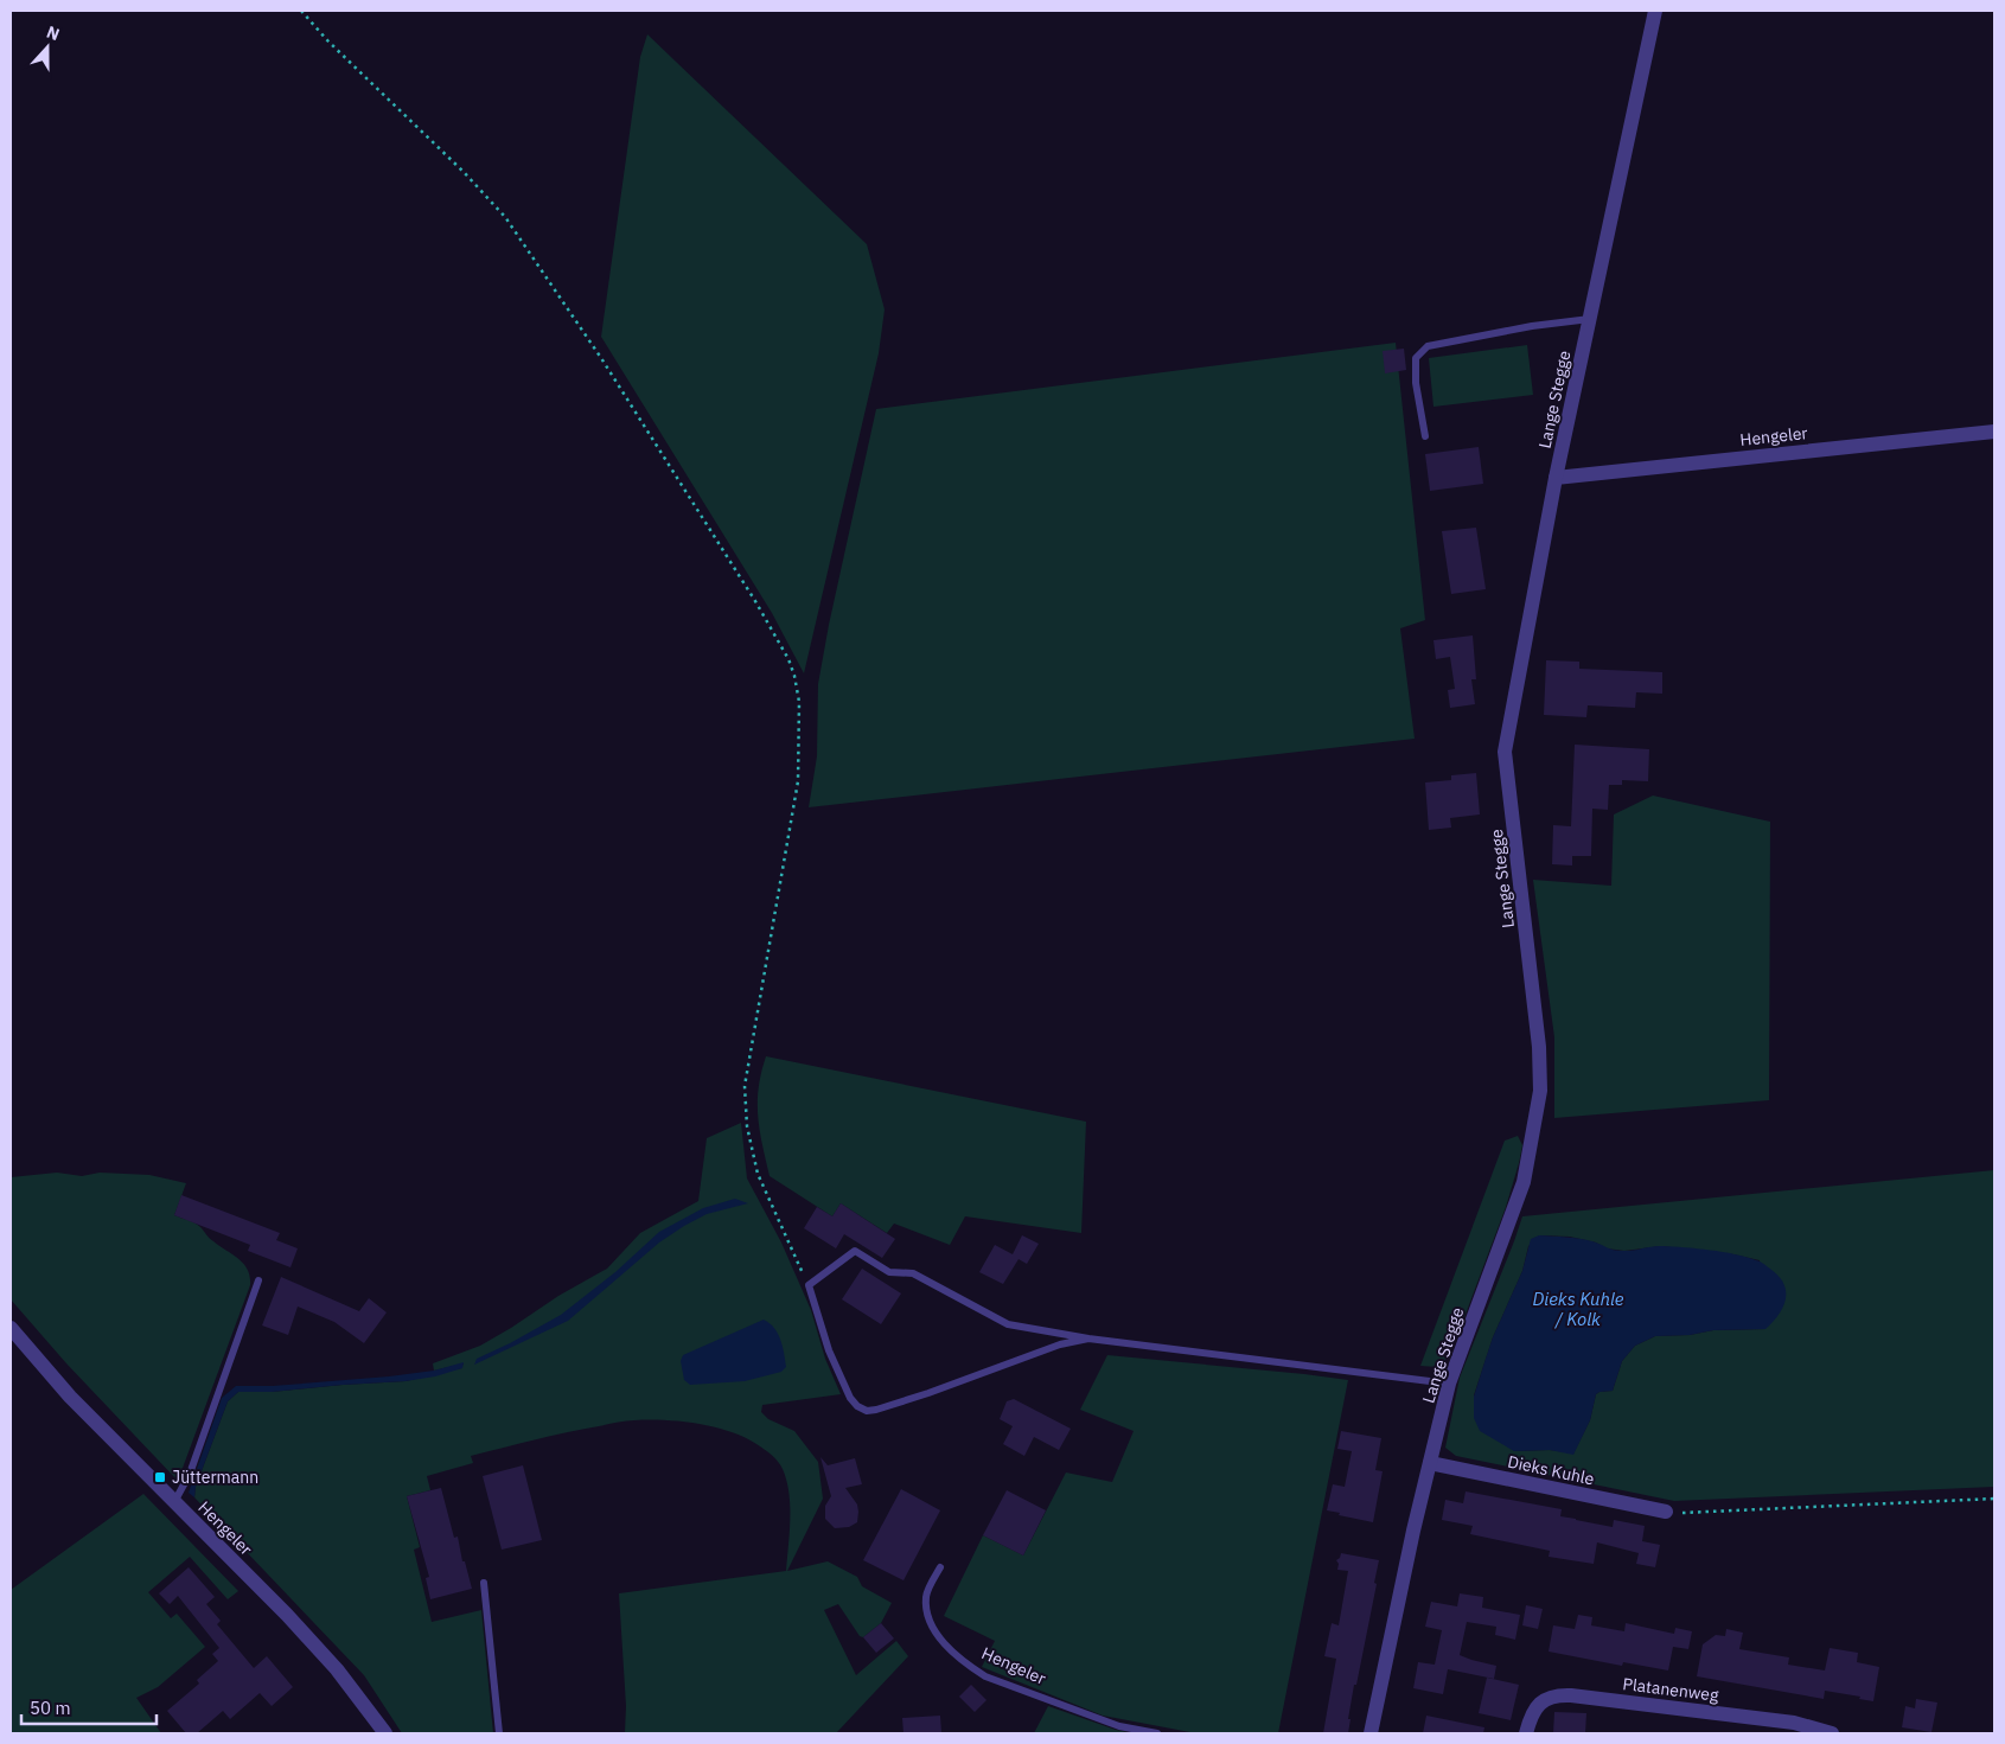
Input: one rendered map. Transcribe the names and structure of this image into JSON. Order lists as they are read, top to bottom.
{
  "streets": {
    "street": [
      "Lange Stegge",
      "Hengeler",
      "Dieks Kuhle",
      "Platanenweg"
    ]
  },
  "crossings": [
    ["Lange Stegge", "Hengeler"],
    ["Lange Stegge", "Dieks Kuhle"]
  ],
  "water": ["Dieks Kuhle / Kolk"],
  "places": {
    "transit": ["Jüttermann"]
  },
  "scale_bar": "50 m",
  "north": "top"
}
